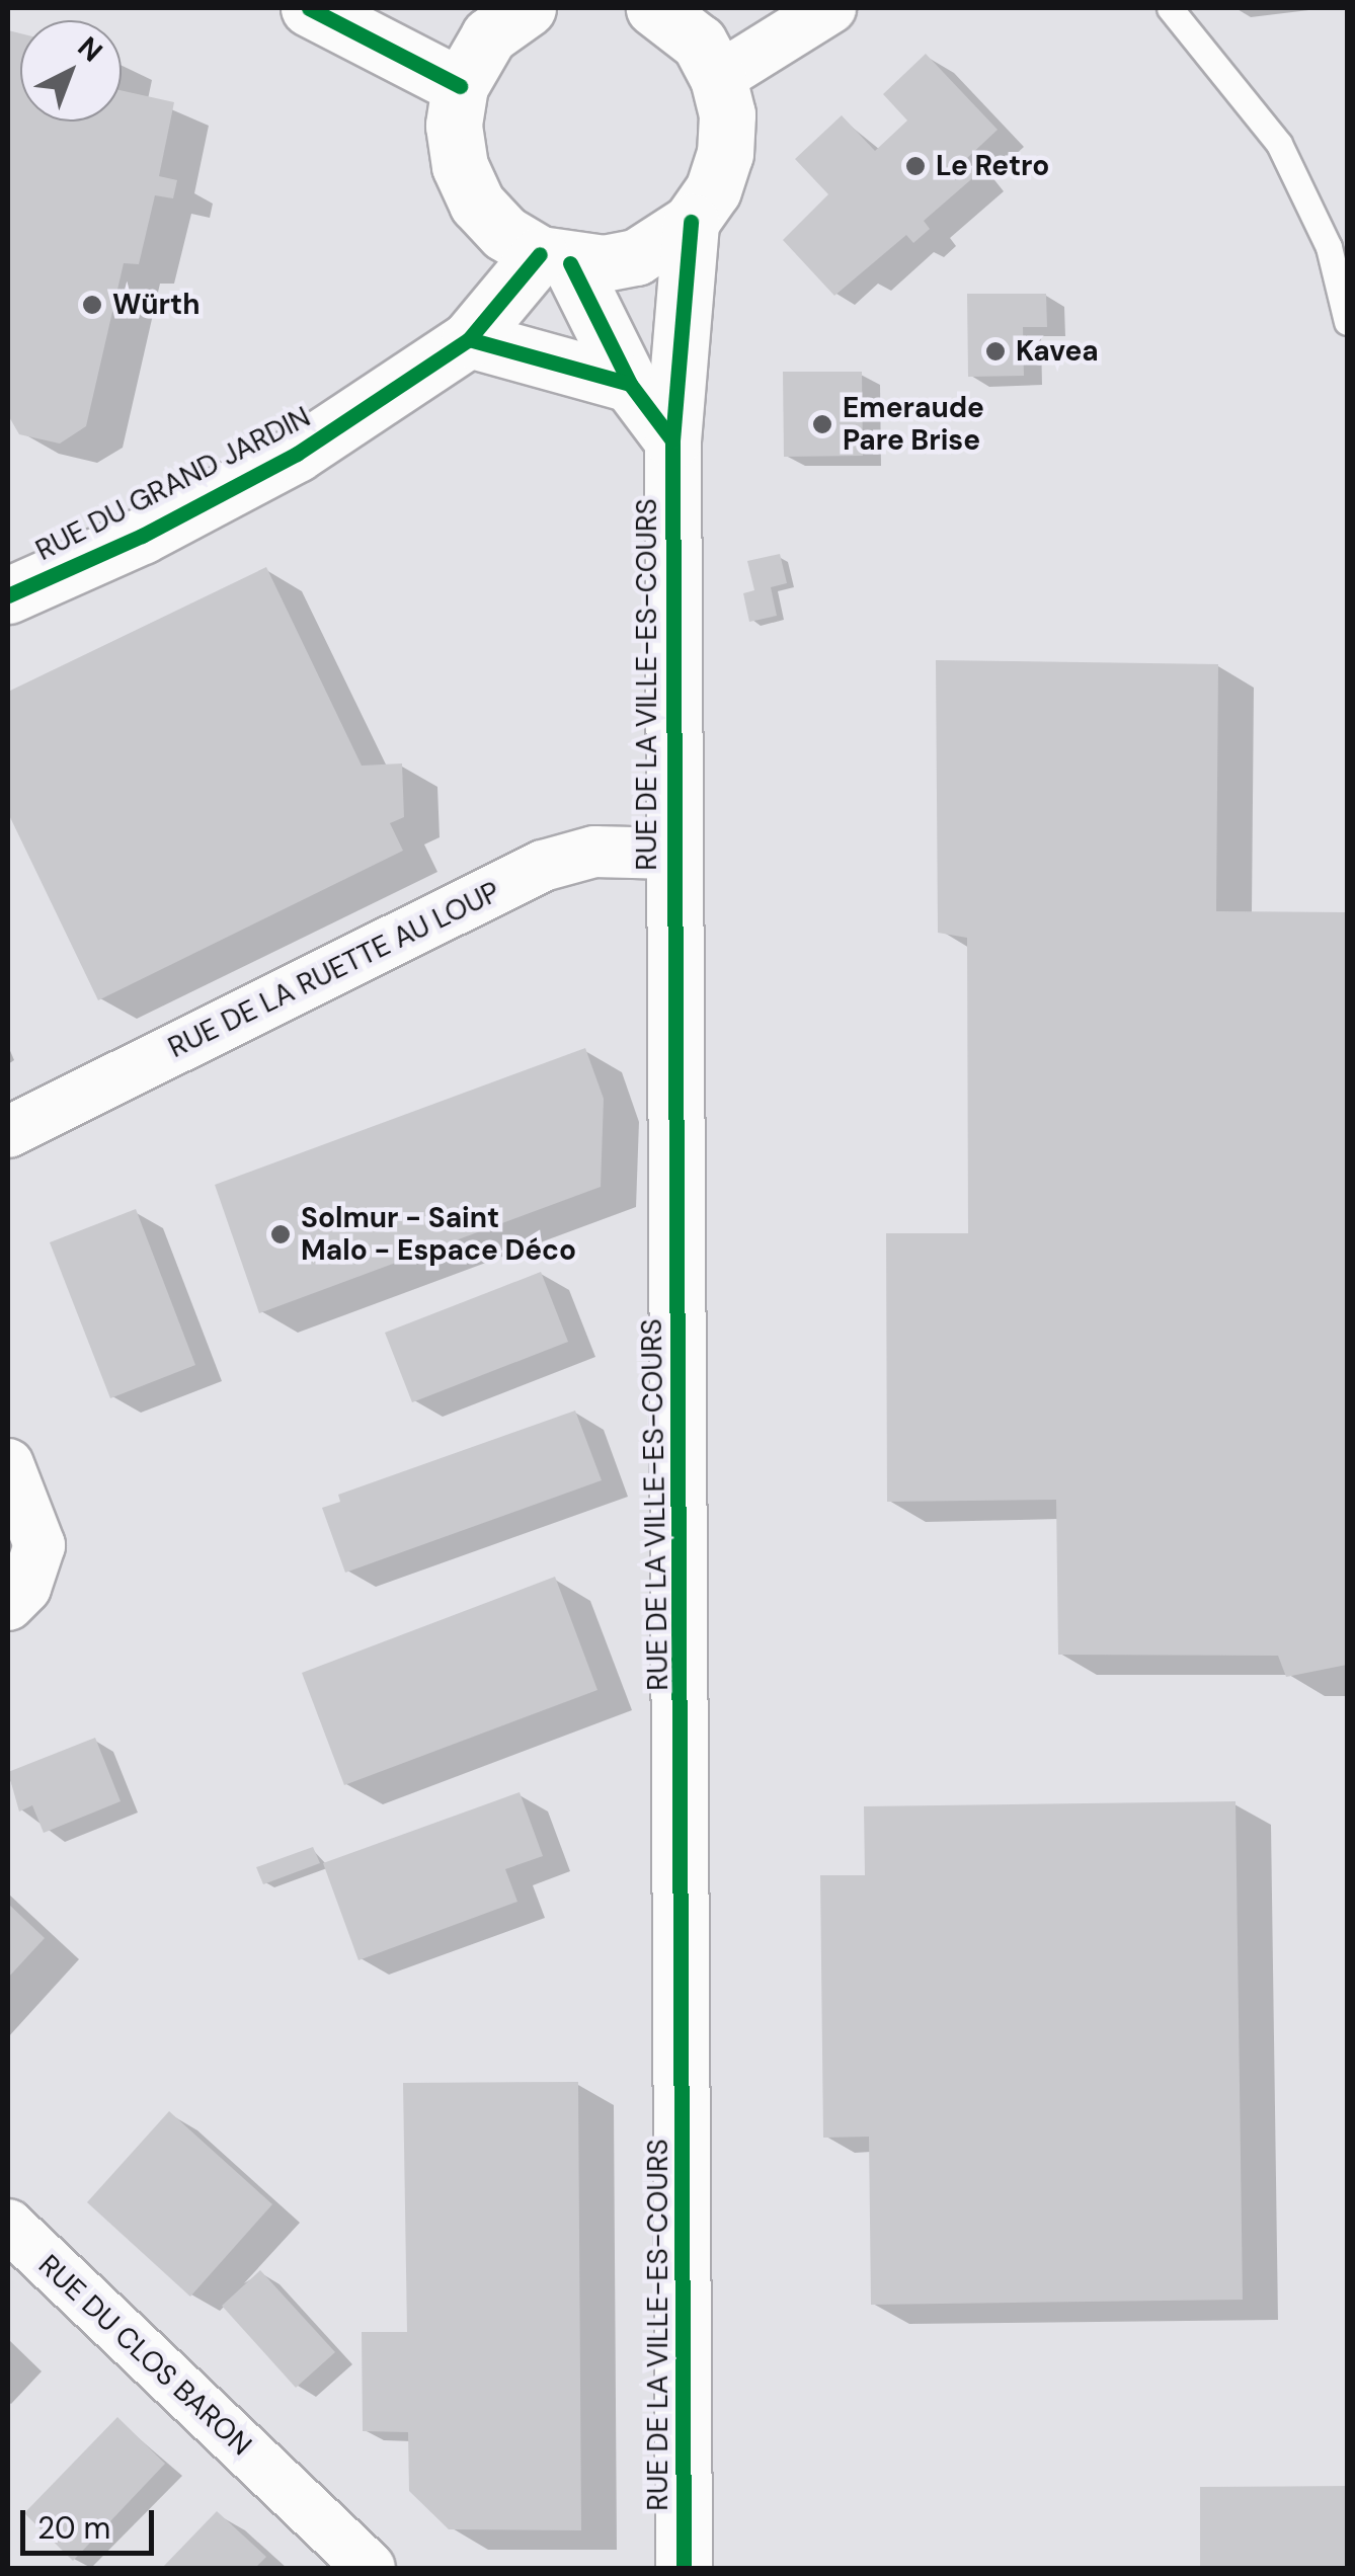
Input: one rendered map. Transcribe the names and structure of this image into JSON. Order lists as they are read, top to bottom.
{
  "streets": {
    "street": [
      "RUE DU GRAND JARDIN",
      "RUE DE LA VILLE-ES-COURS",
      "RUE DE LA RUETTE AU LOUP",
      "RUE DU CLOS BARON"
    ]
  },
  "crossings": [
    ["RUE DE LA VILLE-ES-COURS", "RUE DE LA RUETTE AU LOUP"]
  ],
  "places": [
    "Le Retro",
    "Würth",
    "Kavea",
    "Emeraude Pare Brise",
    "Solmur - Saint Malo - Espace Déco"
  ],
  "scale_bar": "20 m",
  "north": "top right"
}
